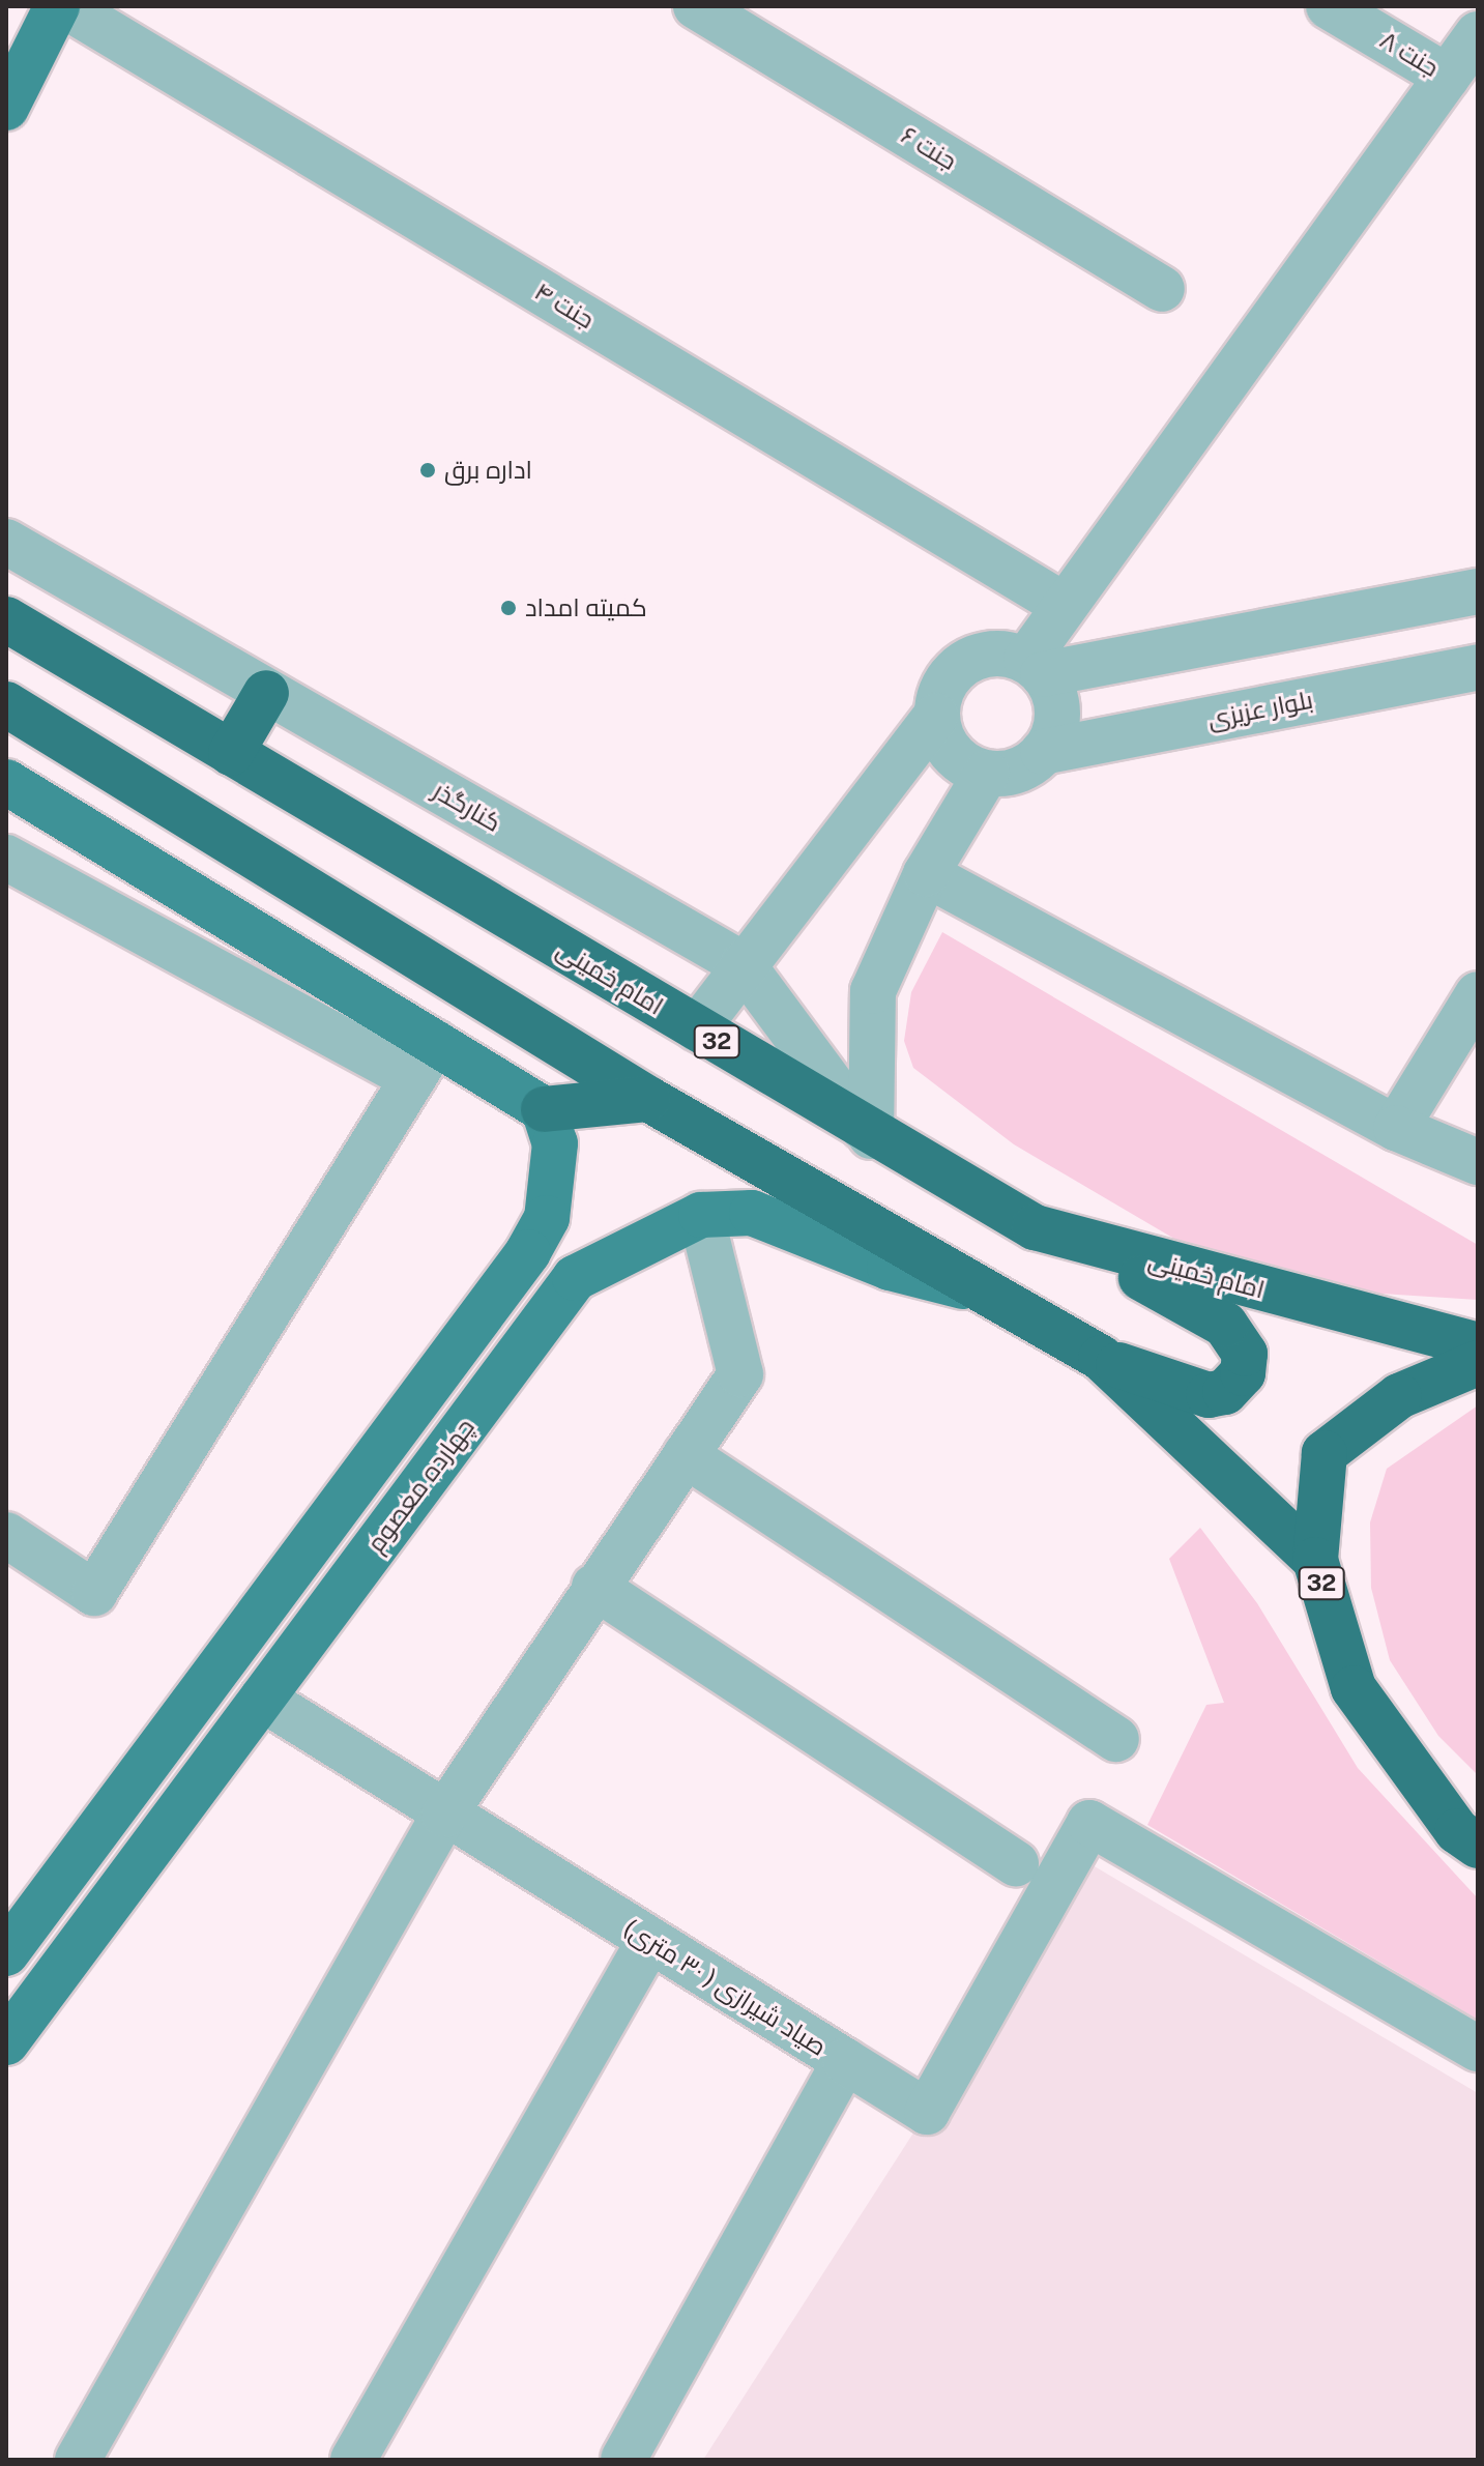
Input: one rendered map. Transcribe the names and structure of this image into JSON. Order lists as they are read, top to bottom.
{
  "streets": {
    "highway": ["امام خمینی", "32"],
    "main road": ["چهارده معصوم"],
    "street": [
      "جنت ۸",
      "جنت ۶",
      "جنت ۴",
      "بلوار عزیزی",
      "کنارگذر",
      "صیاد شیرازی ( ۳۰ متری)"
    ]
  },
  "crossings": [
    ["کنارگذر", "امام خمینی"],
    ["32", "چهارده معصوم"],
    ["چهارده معصوم", "صیاد شیرازی ( ۳۰ متری)"]
  ],
  "places": ["اداره برق", "کمیته امداد"]
}
